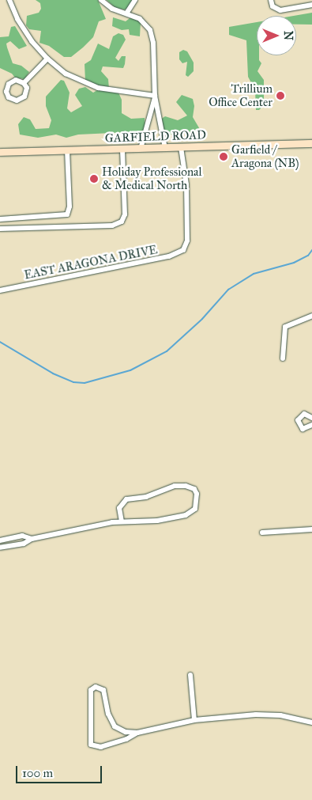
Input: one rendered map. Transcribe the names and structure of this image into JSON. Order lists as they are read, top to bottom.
{
  "streets": {
    "main road": ["GARFIELD ROAD"],
    "street": ["EAST ARAGONA DRIVE"]
  },
  "crossings": [
    ["GARFIELD ROAD", "EAST ARAGONA DRIVE"]
  ],
  "places": ["Trillium Office Center", "Garfield / Aragona (NB)", "Holiday Professional & Medical North"],
  "scale_bar": "100 m",
  "north": "right"
}
